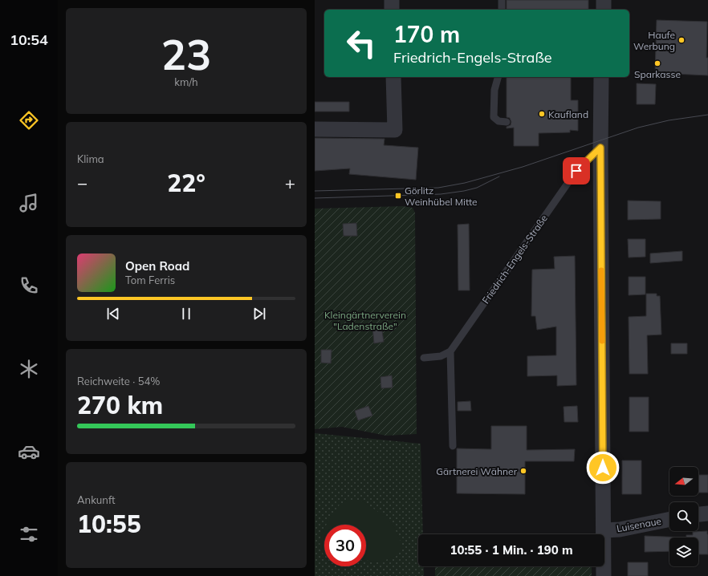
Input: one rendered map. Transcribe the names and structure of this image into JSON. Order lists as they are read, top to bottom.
{
  "streets": {
    "street": ["Luisenaue"],
    "lane": ["Friedrich-Engels-Straße"]
  },
  "parks": ["Kleingärtnerverein \"Ladenstraße\""],
  "places": {
    "other": [
      "Haufe Werbung",
      "Sparkasse",
      "Kaufland",
      "Gärtnerei Wähner"
    ],
    "transit": ["Görlitz Weinhübel Mitte"]
  },
  "north": "left",
  "page": {
    "tabs": "10:54",
    "tile": [
      ["23", "km/h"],
      "Klima",
      ["Reichweite · 54%", "270 km"],
      ["Ankunft", "10:55"]
    ],
    "turn": ["170 m", "Friedrich-Engels-Straße"],
    "heat": ["−", "22°", "+"],
    "song": ["Open Road", "Tom Ferris"],
    "limit": "30",
    "trip": "10:55 · 1 Min. · 190 m"
  }
}
